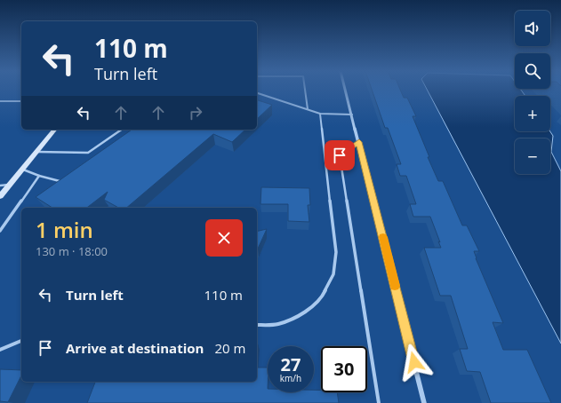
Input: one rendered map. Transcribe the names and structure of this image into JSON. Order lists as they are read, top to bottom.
{
  "page": {
    "map_buttons": ["+", "−"],
    "turn": ["110 m", "Turn left"],
    "heading": ["1 min", "130 m · 18:00"],
    "list": [
      {
        "name": "Turn left",
        "value": "110 m"
      },
      {
        "name": "Arrive at destination",
        "value": "20 m"
      }
    ],
    "speed": "27 km/h",
    "limit": "30"
  }
}
